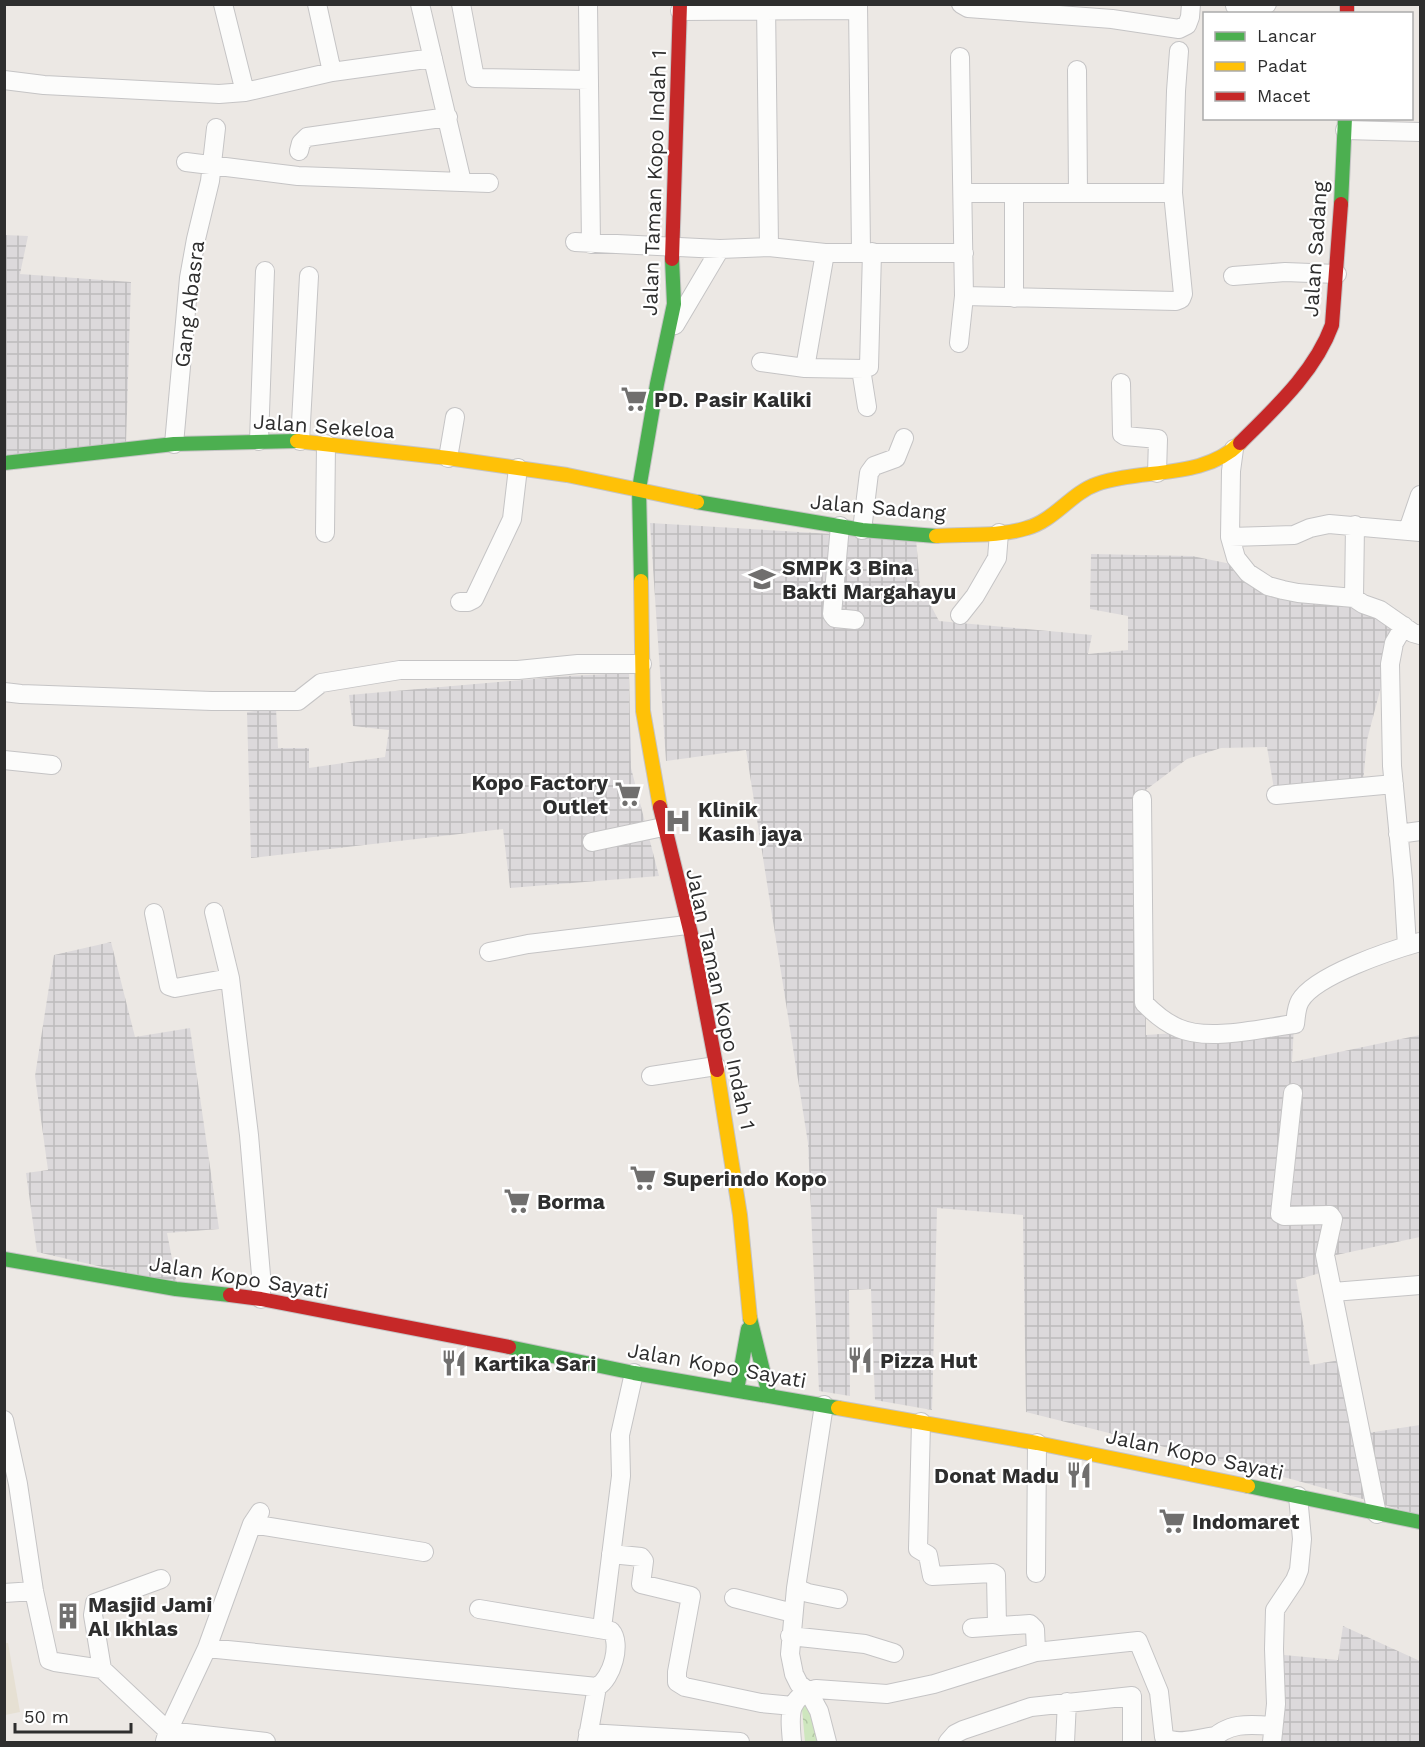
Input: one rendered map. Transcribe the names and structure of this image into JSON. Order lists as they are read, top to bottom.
{
  "streets": {
    "main road": [
      "Jalan Taman Kopo Indah 1",
      "Jalan Sadang",
      "Jalan Sekeloa",
      "Jalan Kopo Sayati"
    ],
    "street": ["Gang Abasra"]
  },
  "crossings": [
    ["Jalan Taman Kopo Indah 1", "Jalan Sadang"],
    ["Jalan Taman Kopo Indah 1", "Jalan Sekeloa"],
    ["Jalan Taman Kopo Indah 1", "Jalan Kopo Sayati"],
    ["Jalan Sadang", "Jalan Sekeloa"],
    ["Gang Abasra", "Jalan Sekeloa"]
  ],
  "places": {
    "supermarket": [
      "PD. Pasir Kaliki",
      "Kopo Factory Outlet",
      "Superindo Kopo",
      "Borma",
      "Indomaret"
    ],
    "school or university": ["SMPK 3 Bina Bakti Margahayu"],
    "hospital": ["Klinik Kasih jaya"],
    "restaurant": ["Pizza Hut", "Kartika Sari", "Donat Madu"],
    "building": ["Masjid Jami Al Ikhlas"]
  },
  "legend": ["Lancar", "Padat", "Macet"],
  "scale_bar": "50 m"
}
